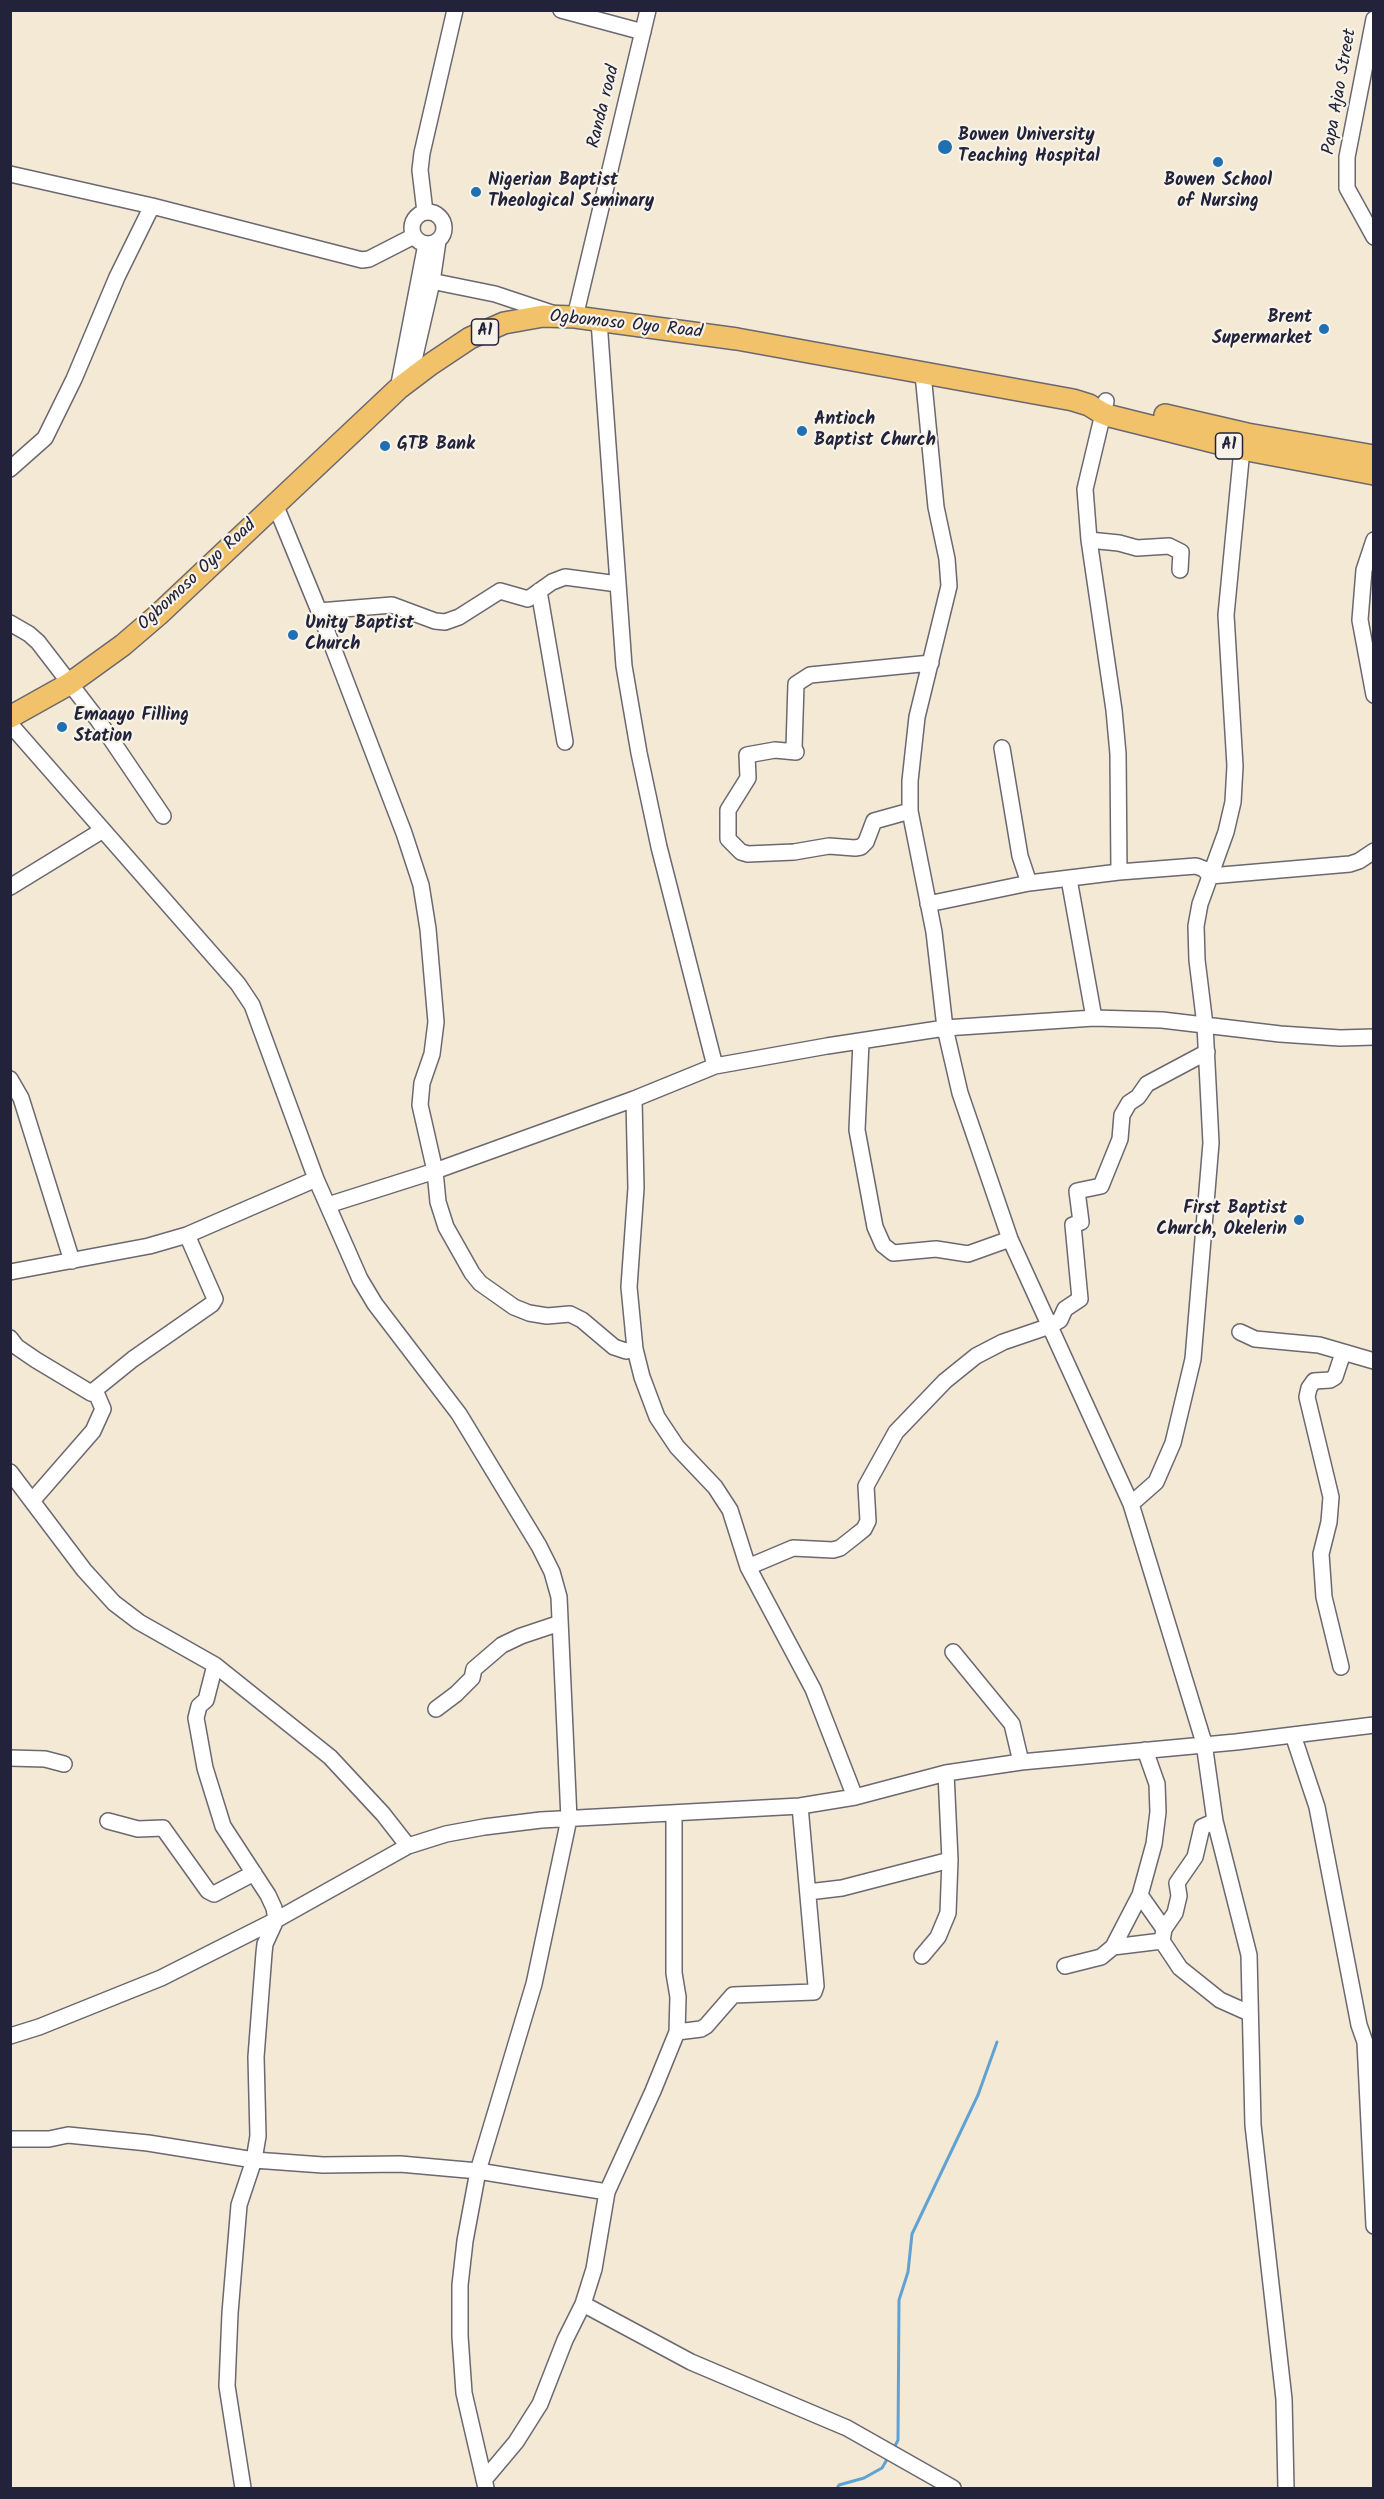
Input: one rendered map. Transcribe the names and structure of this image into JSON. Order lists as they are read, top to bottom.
{
  "streets": {
    "highway": ["Ogbomoso Oyo Road", "A1"],
    "street": ["Papa Ajao Street", "Randa road"]
  },
  "crossings": [
    ["Randa road", "Ogbomoso Oyo Road"]
  ],
  "places": [
    "Bowen University Teaching Hospital",
    "Bowen School of Nursing",
    "Nigerian Baptist Theological Seminary",
    "Brent Supermarket",
    "Antioch Baptist Church",
    "GTB Bank",
    "Unity Baptist Church",
    "Emaayo Filling Station",
    "First Baptist Church, Okelerin"
  ]
}
